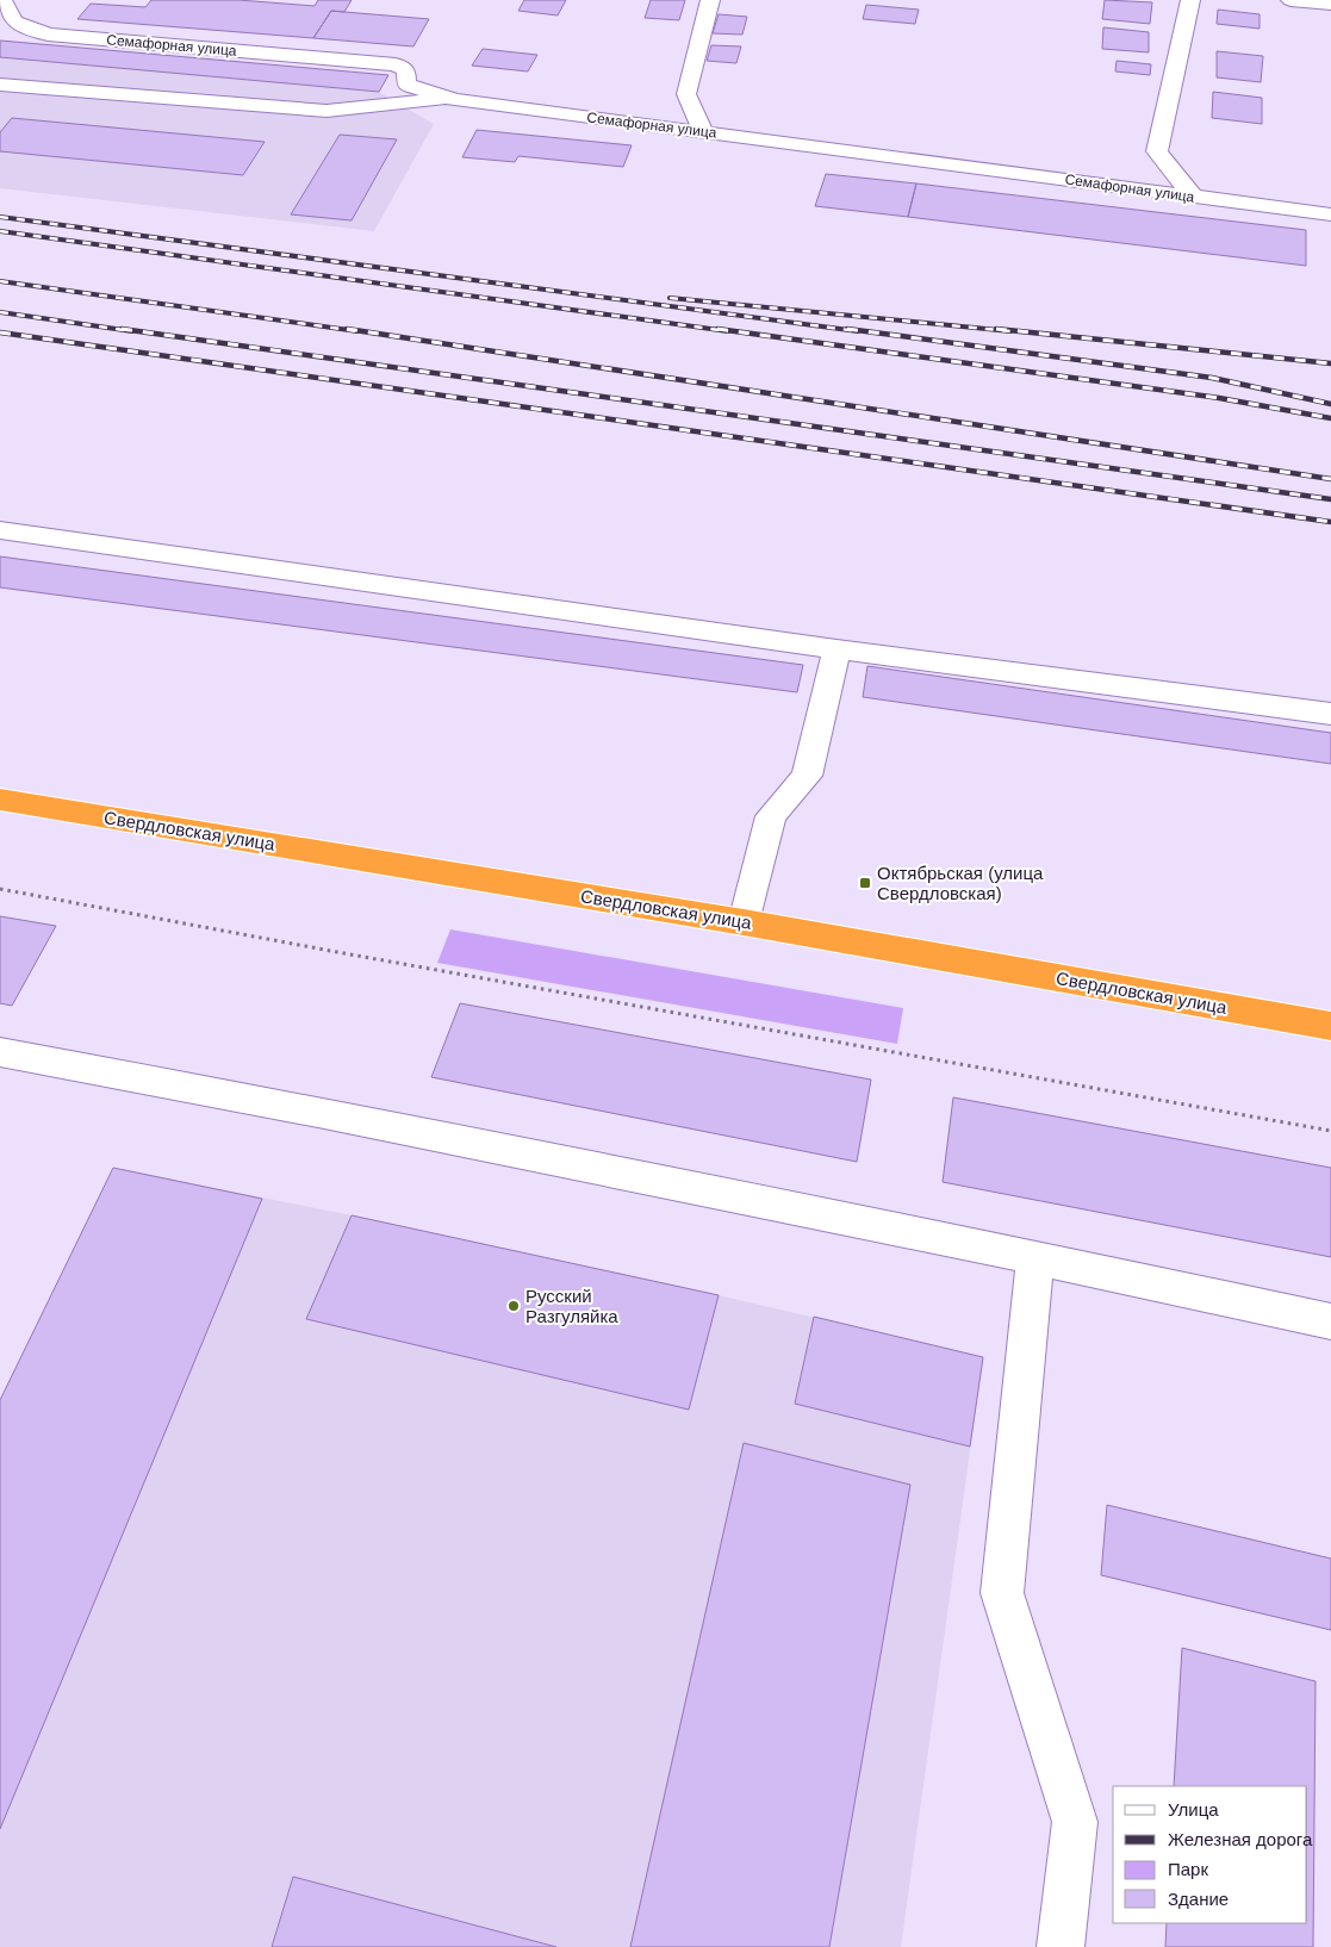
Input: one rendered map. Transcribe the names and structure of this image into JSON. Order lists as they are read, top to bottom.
{
  "streets": {
    "highway": ["Свердловская улица"],
    "street": ["Семафорная улица"]
  },
  "places": {
    "transit": ["Октябрьская (улица Свердловская)"],
    "other": ["Русский Разгуляйка"]
  },
  "legend": [
    "Улица",
    "Железная дорога",
    "Парк",
    "Здание"
  ]
}
